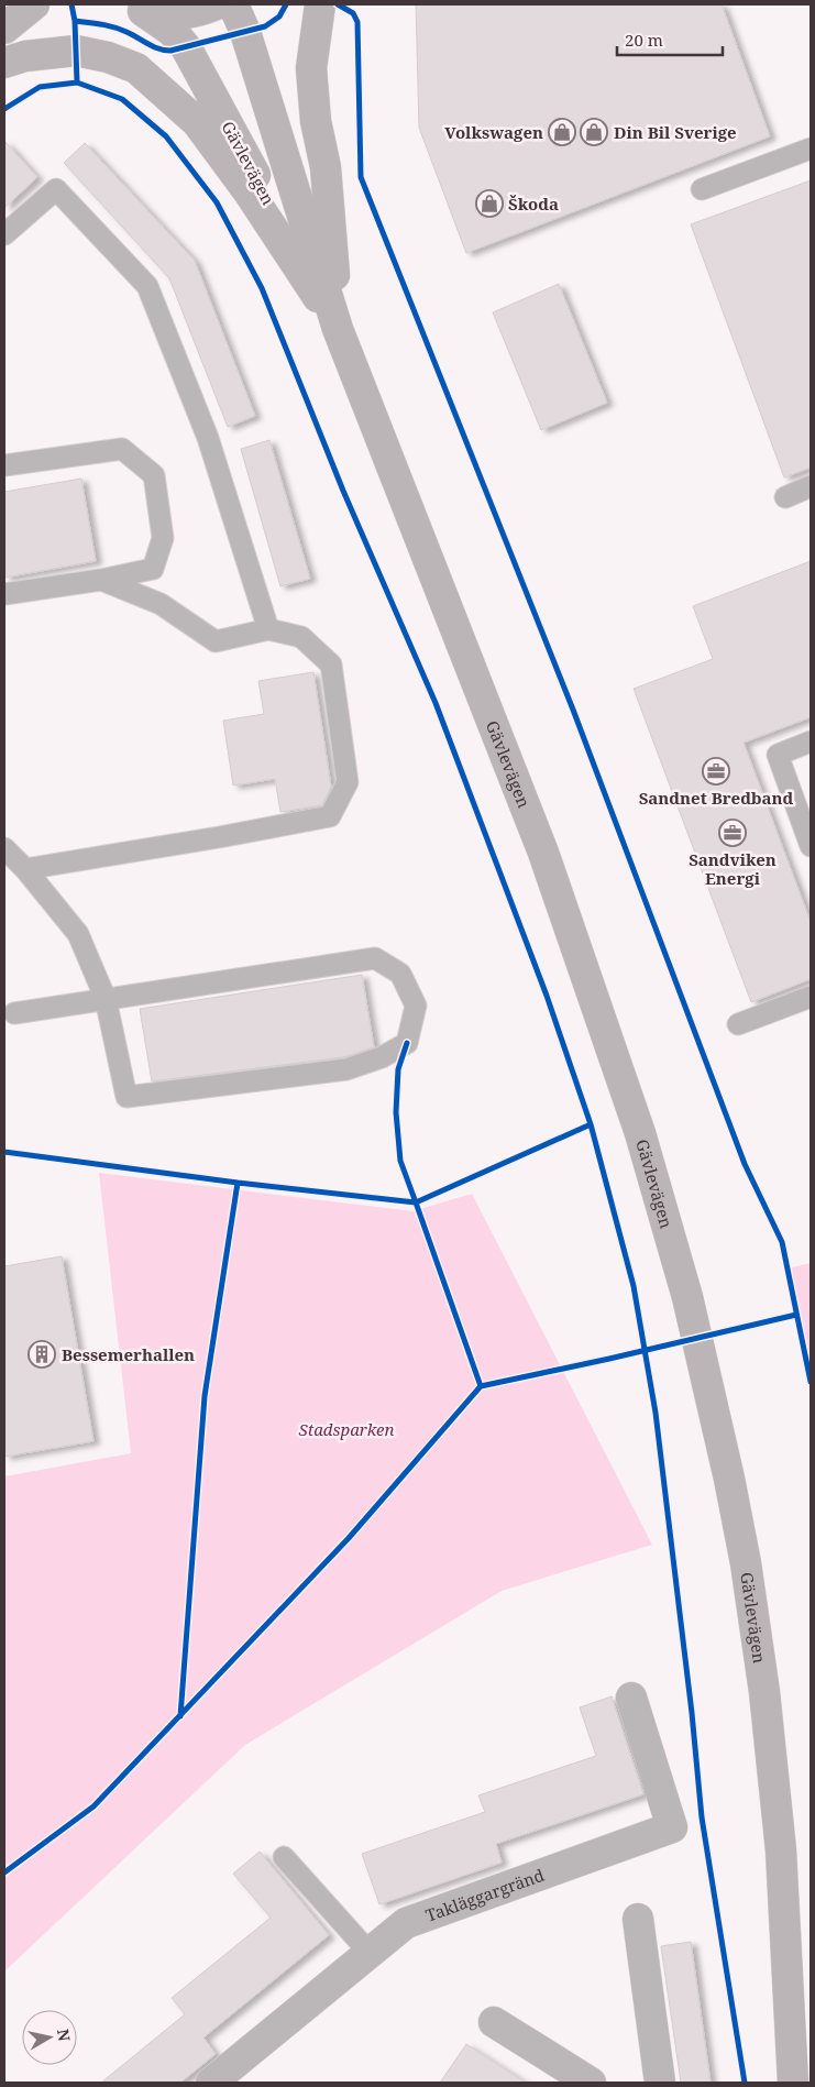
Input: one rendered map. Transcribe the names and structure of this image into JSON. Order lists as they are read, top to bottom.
{
  "streets": {
    "main road": ["Gävlevägen"],
    "street": ["Takläggargränd"]
  },
  "parks": ["Stadsparken"],
  "places": {
    "shop": ["Volkswagen", "Din Bil Sverige", "Škoda"],
    "office": ["Sandnet Bredband", "Sandviken Energi"],
    "building": ["Bessemerhallen"]
  },
  "scale_bar": "20 m",
  "north": "right"
}
